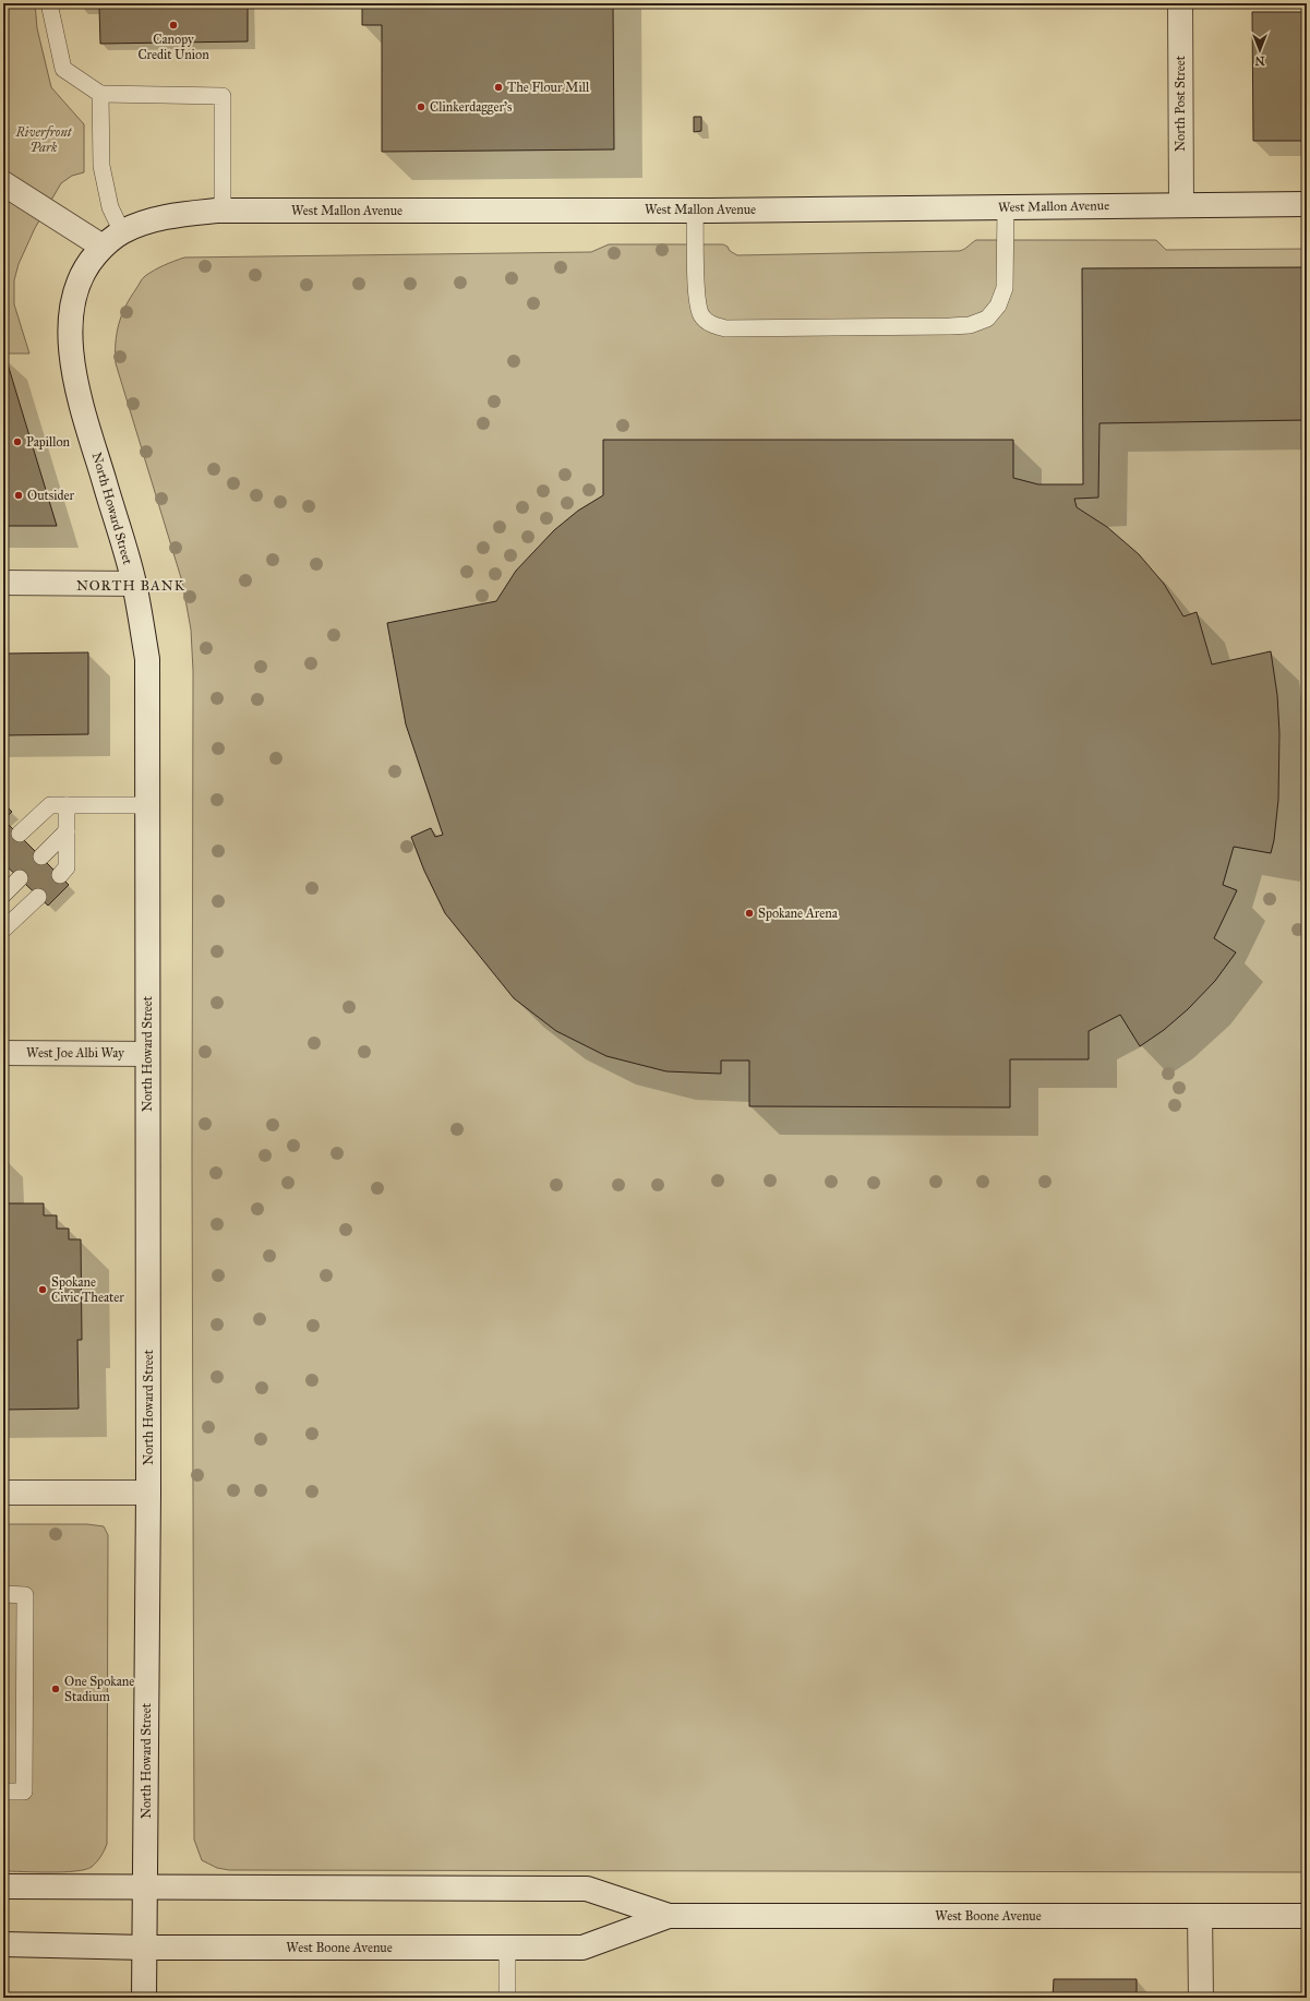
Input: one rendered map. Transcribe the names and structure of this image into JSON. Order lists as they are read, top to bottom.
{
  "streets": {
    "street": [
      "North Post Street",
      "West Mallon Avenue",
      "North Howard Street",
      "West Joe Albi Way",
      "West Boone Avenue"
    ]
  },
  "crossings": [
    ["North Post Street", "West Mallon Avenue"],
    ["West Mallon Avenue", "North Howard Street"],
    ["North Howard Street", "West Joe Albi Way"],
    ["North Howard Street", "West Boone Avenue"]
  ],
  "districts": ["NORTH BANK"],
  "parks": ["Riverfront Park"],
  "places": [
    "Canopy Credit Union",
    "The Flour Mill",
    "Clinkerdagger's",
    "Papillon",
    "Outsider",
    "Spokane Arena",
    "Spokane Civic Theater",
    "One Spokane Stadium"
  ],
  "north": "bottom"
}
